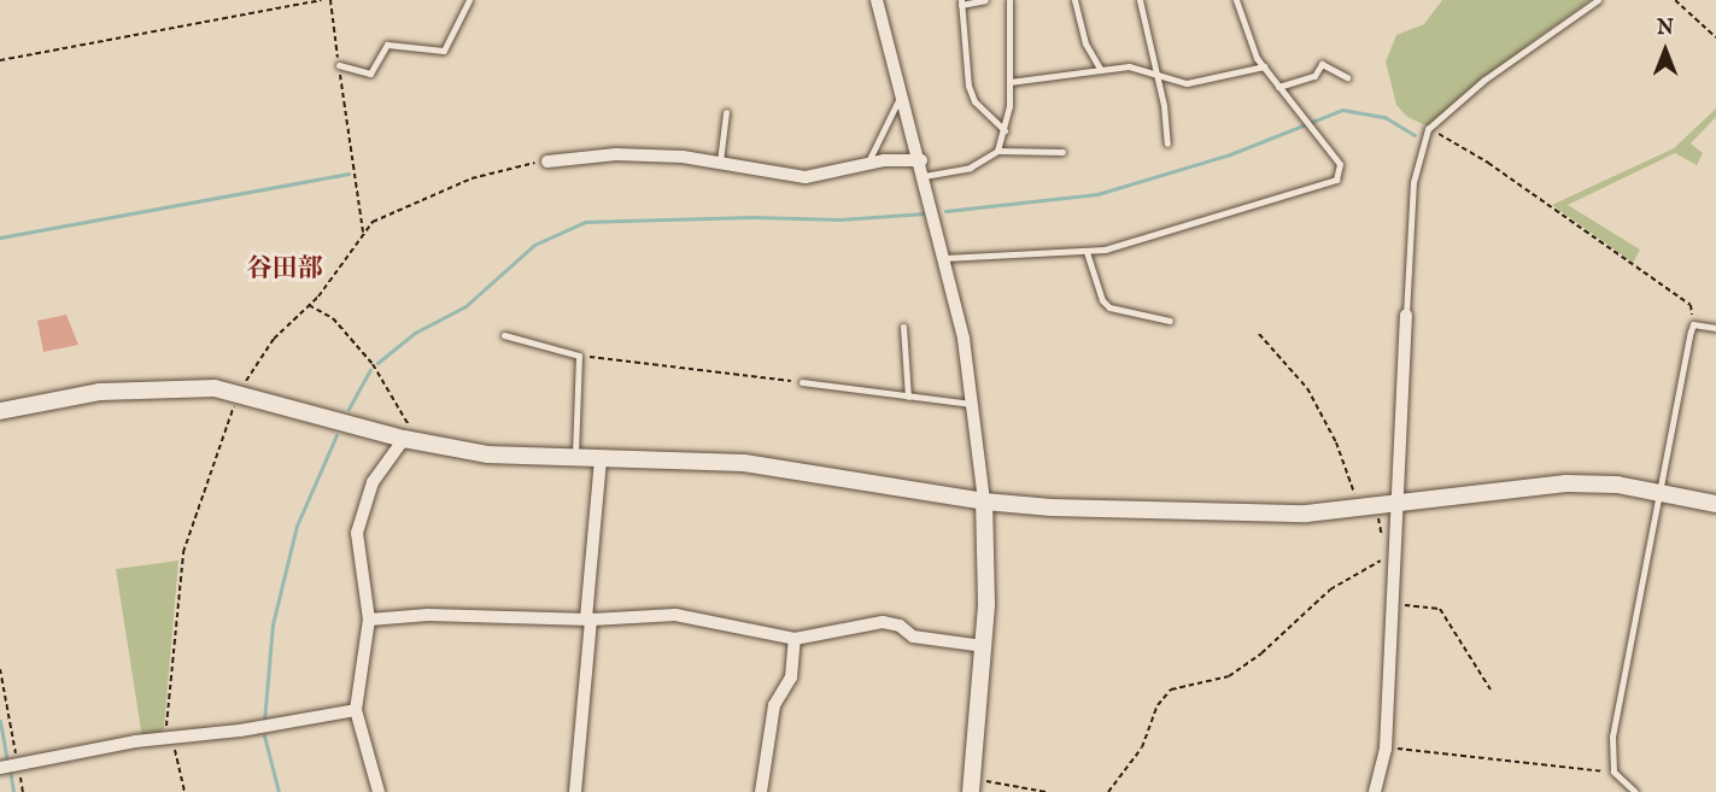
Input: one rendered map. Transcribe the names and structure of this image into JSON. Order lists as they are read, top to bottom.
{
  "districts": ["谷田部"],
  "north": "top"
}
